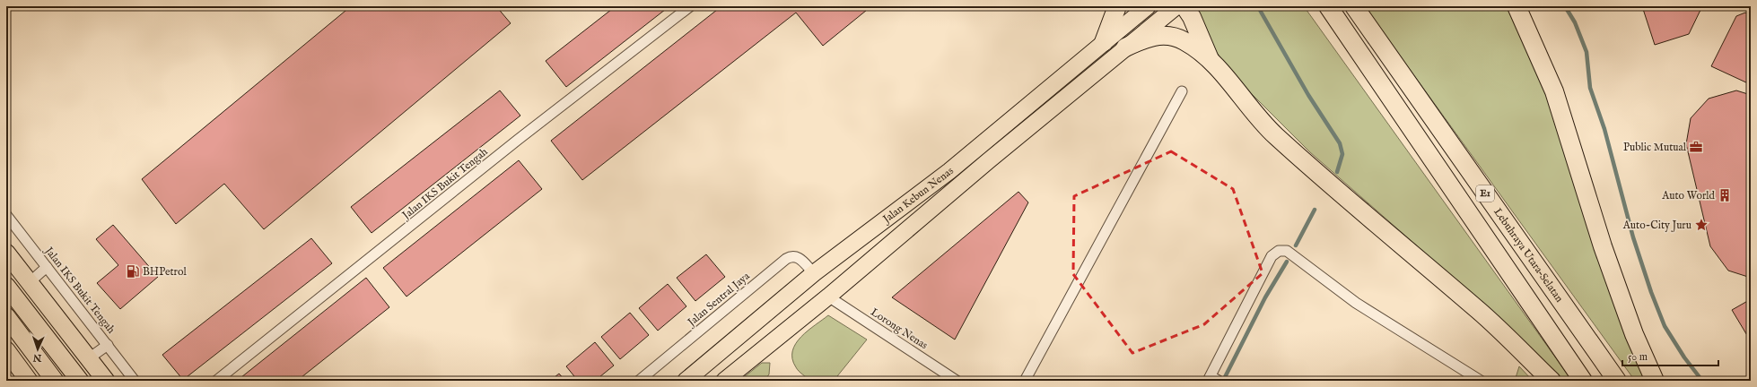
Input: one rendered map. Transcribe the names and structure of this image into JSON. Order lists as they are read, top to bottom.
{
  "streets": {
    "highway": ["E1", "Lebuhraya Utara–Selatan"],
    "main road": ["Jalan Kebun Nenas"],
    "street": ["Jalan IKS Bukit Tengah", "Jalan Sentral Jaya", "Lorong Nenas"]
  },
  "crossings": [
    ["Jalan Kebun Nenas", "Jalan Sentral Jaya"],
    ["Jalan Kebun Nenas", "Lorong Nenas"]
  ],
  "places": {
    "office": ["Public Mutual"],
    "building": ["Auto World"],
    "place": ["Auto-City Juru"],
    "fuel station": ["BHPetrol"]
  },
  "scale_bar": "50 m",
  "north": "bottom"
}
